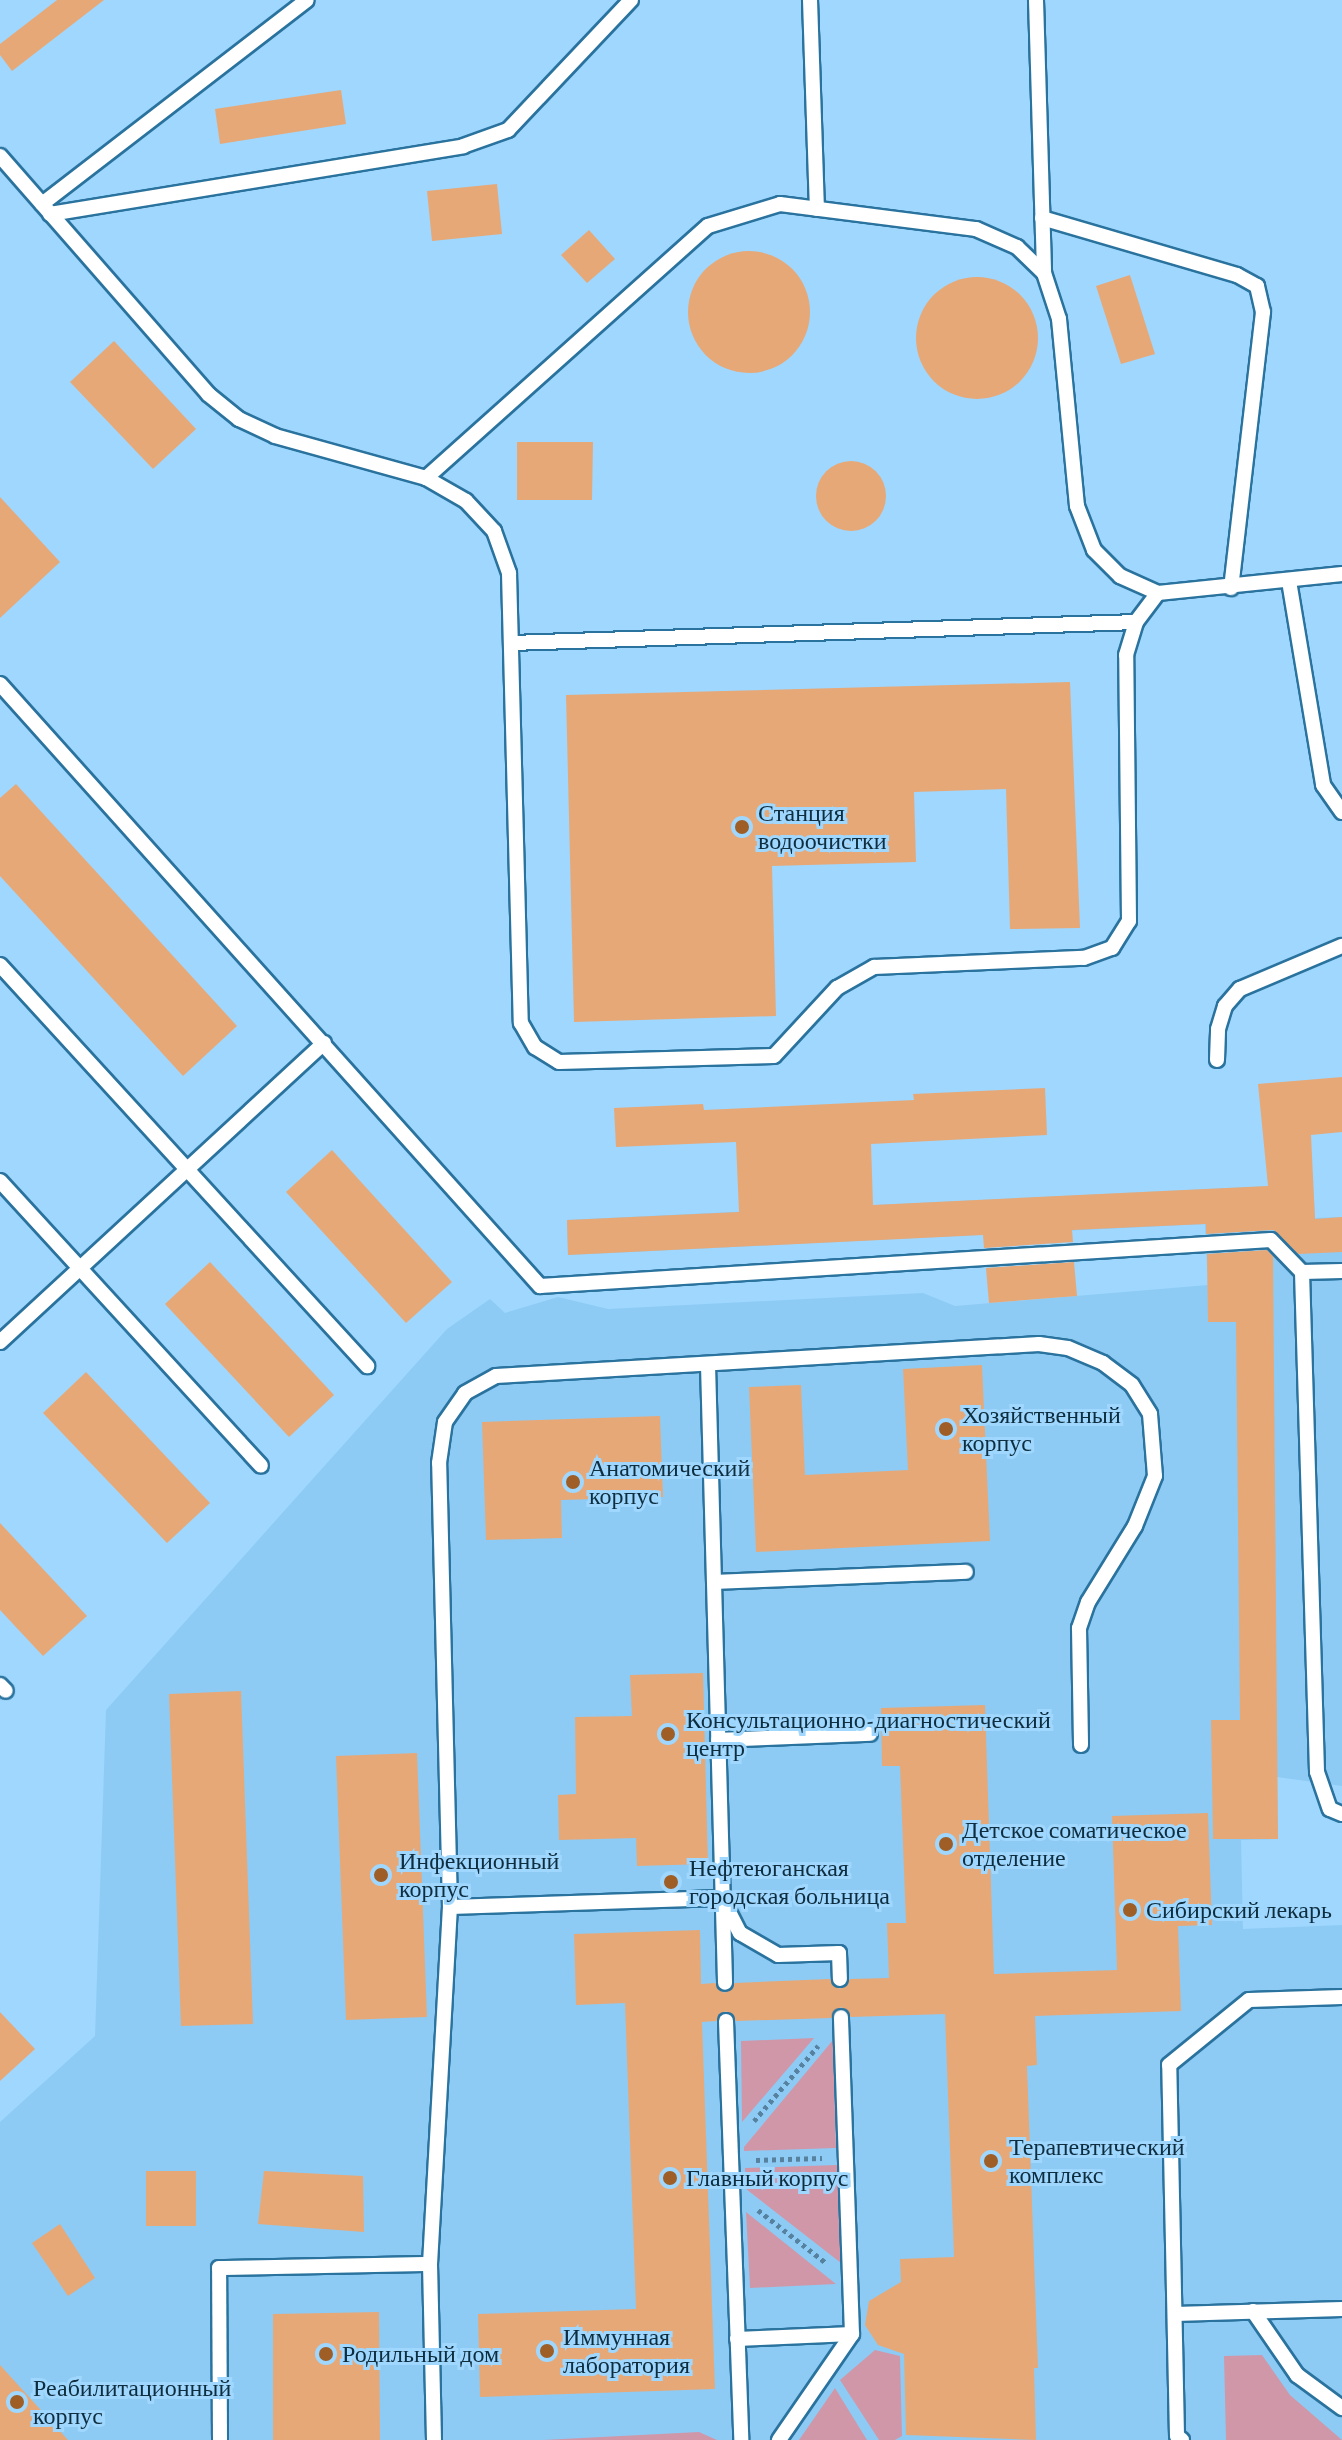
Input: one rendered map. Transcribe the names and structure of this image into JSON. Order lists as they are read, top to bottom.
{
  "places": [
    "Станция водоочистки",
    "Хозяйственный корпус",
    "Анатомический корпус",
    "Консультационно-диагностический центр",
    "Детское соматическое отделение",
    "Инфекционный корпус",
    "Нефтеюганская городская больница",
    "Сибирский лекарь",
    "Терапевтический комплекс",
    "Главный корпус",
    "Иммунная лаборатория",
    "Родильный дом",
    "Реабилитационный корпус"
  ]
}
